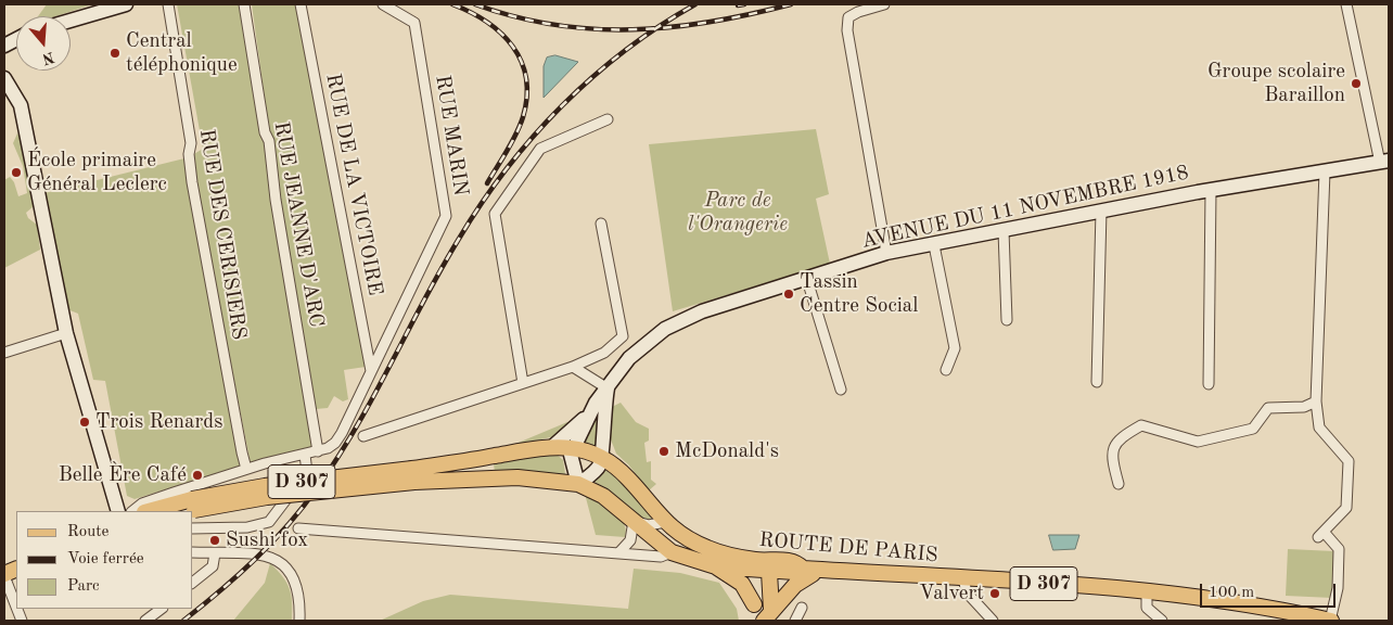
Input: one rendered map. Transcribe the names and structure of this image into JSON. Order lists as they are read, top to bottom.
{
  "streets": {
    "main road": ["AVENUE DU 11 NOVEMBRE 1918", "D 307", "ROUTE DE PARIS"],
    "street": [
      "RUE MARIN",
      "RUE DE LA VICTOIRE",
      "RUE JEANNE D'ARC",
      "RUE DES CERISIERS"
    ]
  },
  "crossings": [
    ["RUE MARIN", "RUE DE LA VICTOIRE"],
    ["RUE MARIN", "RUE JEANNE D'ARC"],
    ["AVENUE DU 11 NOVEMBRE 1918", "ROUTE DE PARIS"]
  ],
  "parks": ["Parc de l'Orangerie"],
  "places": [
    "Central téléphonique",
    "Groupe scolaire Baraillon",
    "École primaire Général Leclerc",
    "Tassin Centre Social",
    "Trois Renards",
    "McDonald's",
    "Belle Ère Café",
    "Sushi fox",
    "Valvert"
  ],
  "legend": ["Route", "Voie ferrée", "Parc"],
  "scale_bar": "100 m",
  "north": "bottom"
}
